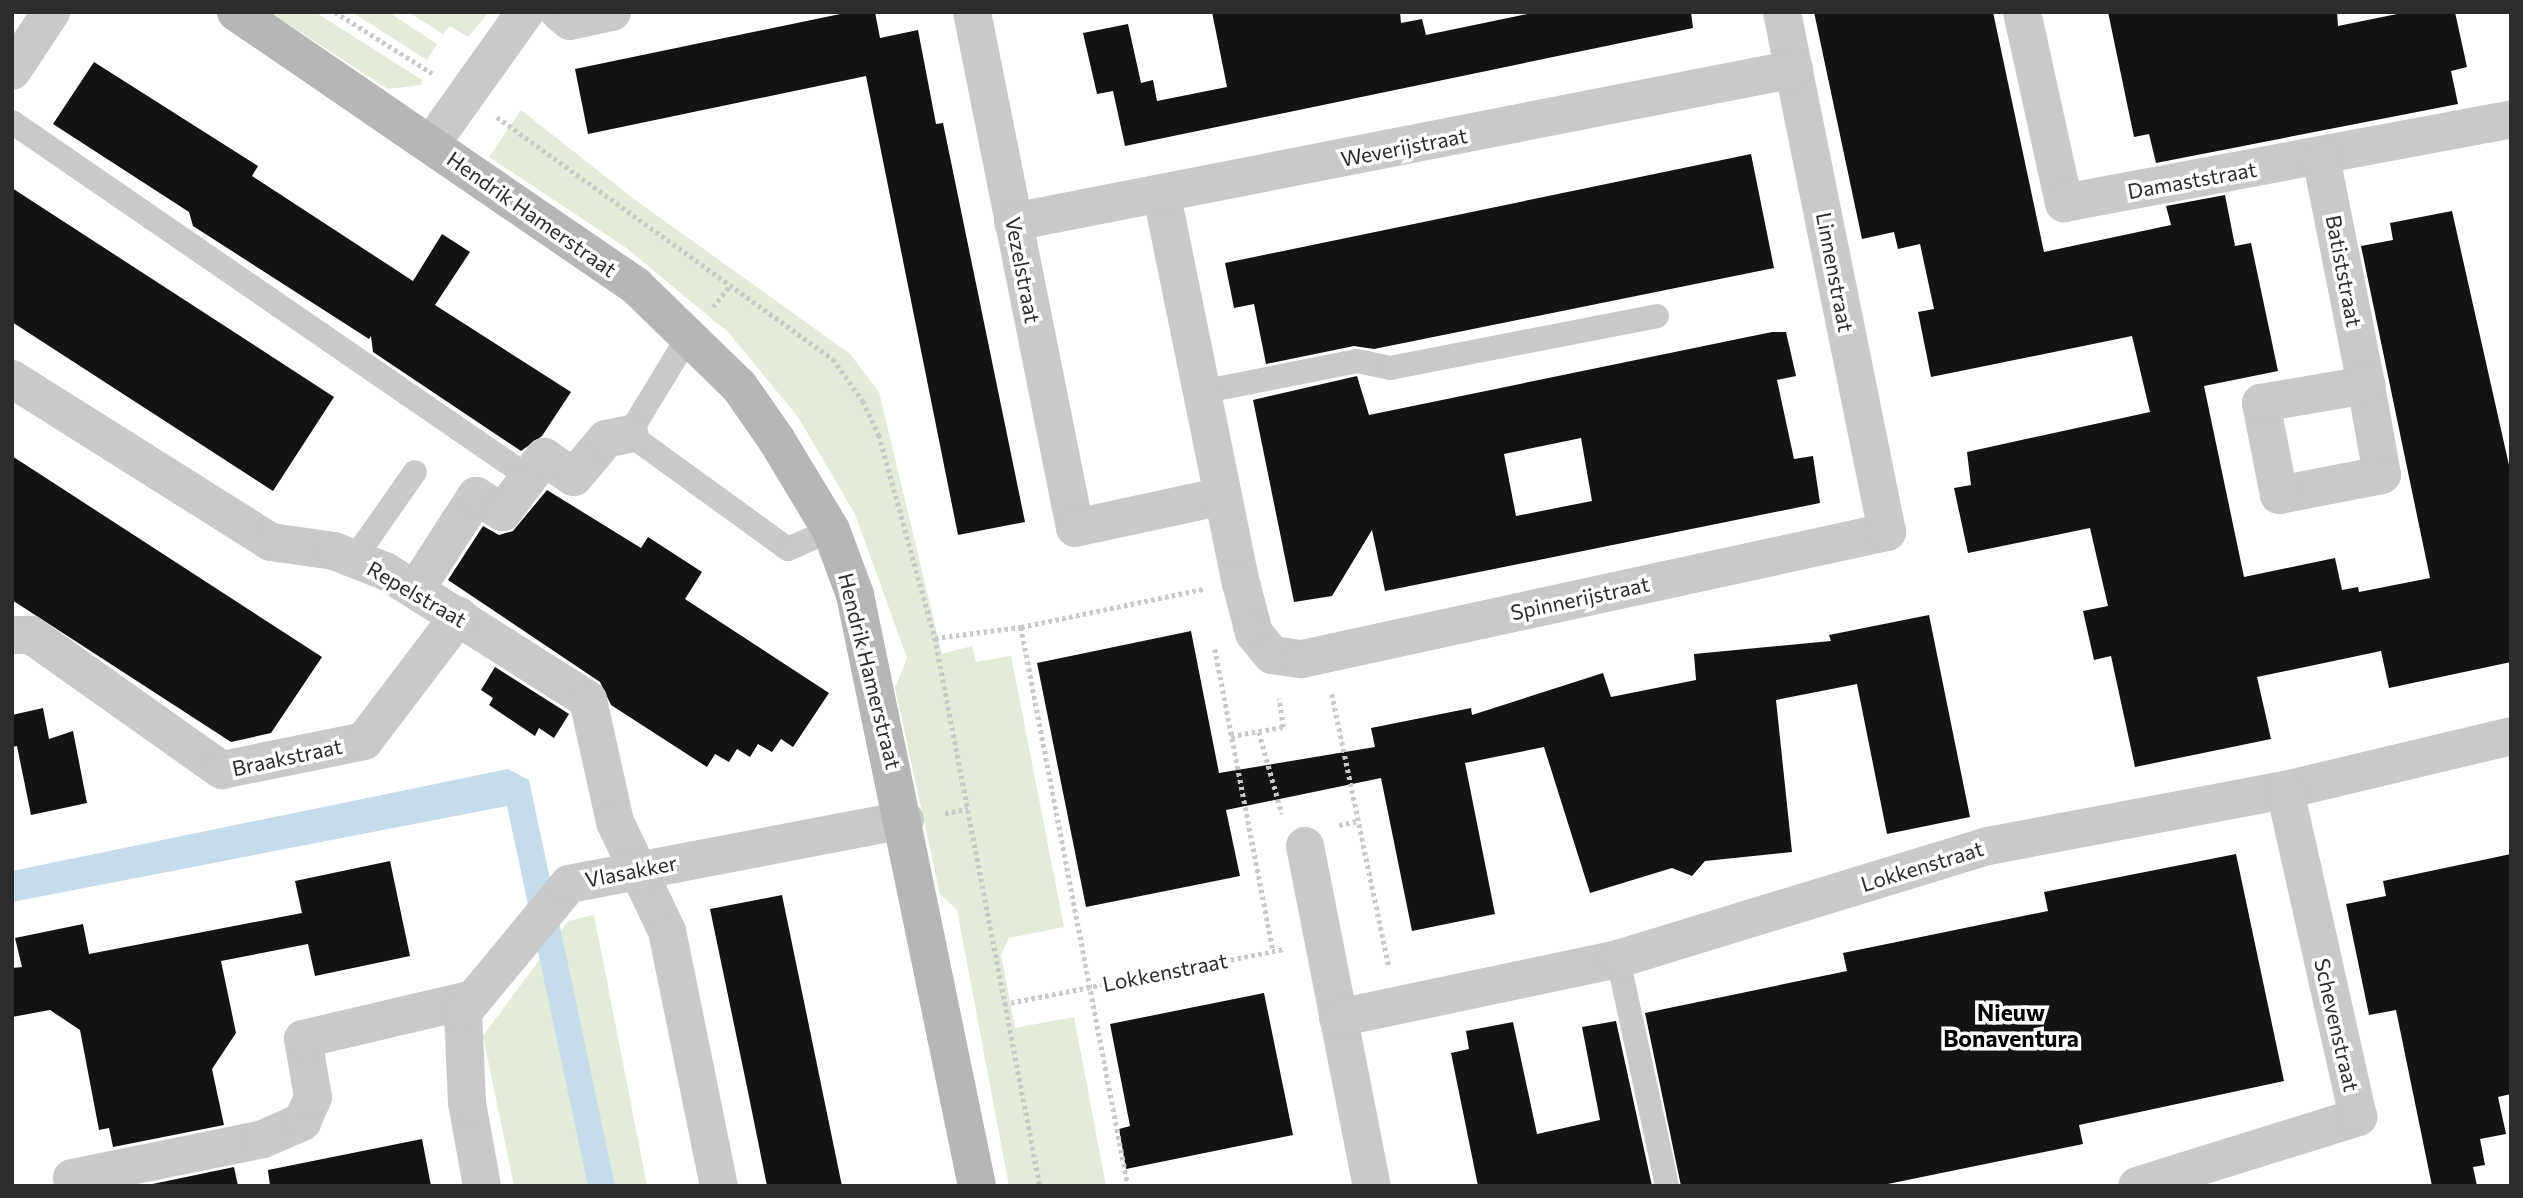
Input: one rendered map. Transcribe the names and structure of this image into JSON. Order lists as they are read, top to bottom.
{
  "streets": {
    "street": [
      "Weverijstraat",
      "Damaststraat",
      "Hendrik Hamerstraat",
      "Vezelstraat",
      "Batiststraat",
      "Linnenstraat",
      "Repelstraat",
      "Spinnerijstraat",
      "Braakstraat",
      "Lokkenstraat",
      "Vlasakker",
      "Schevenstraat"
    ]
  },
  "crossings": [
    ["Weverijstraat", "Vezelstraat"],
    ["Weverijstraat", "Linnenstraat"],
    ["Damaststraat", "Batiststraat"],
    ["Hendrik Hamerstraat", "Vlasakker"],
    ["Linnenstraat", "Spinnerijstraat"],
    ["Repelstraat", "Braakstraat"],
    ["Repelstraat", "Vlasakker"],
    ["Lokkenstraat", "Schevenstraat"]
  ],
  "districts": ["Nieuw Bonaventura"]
}
